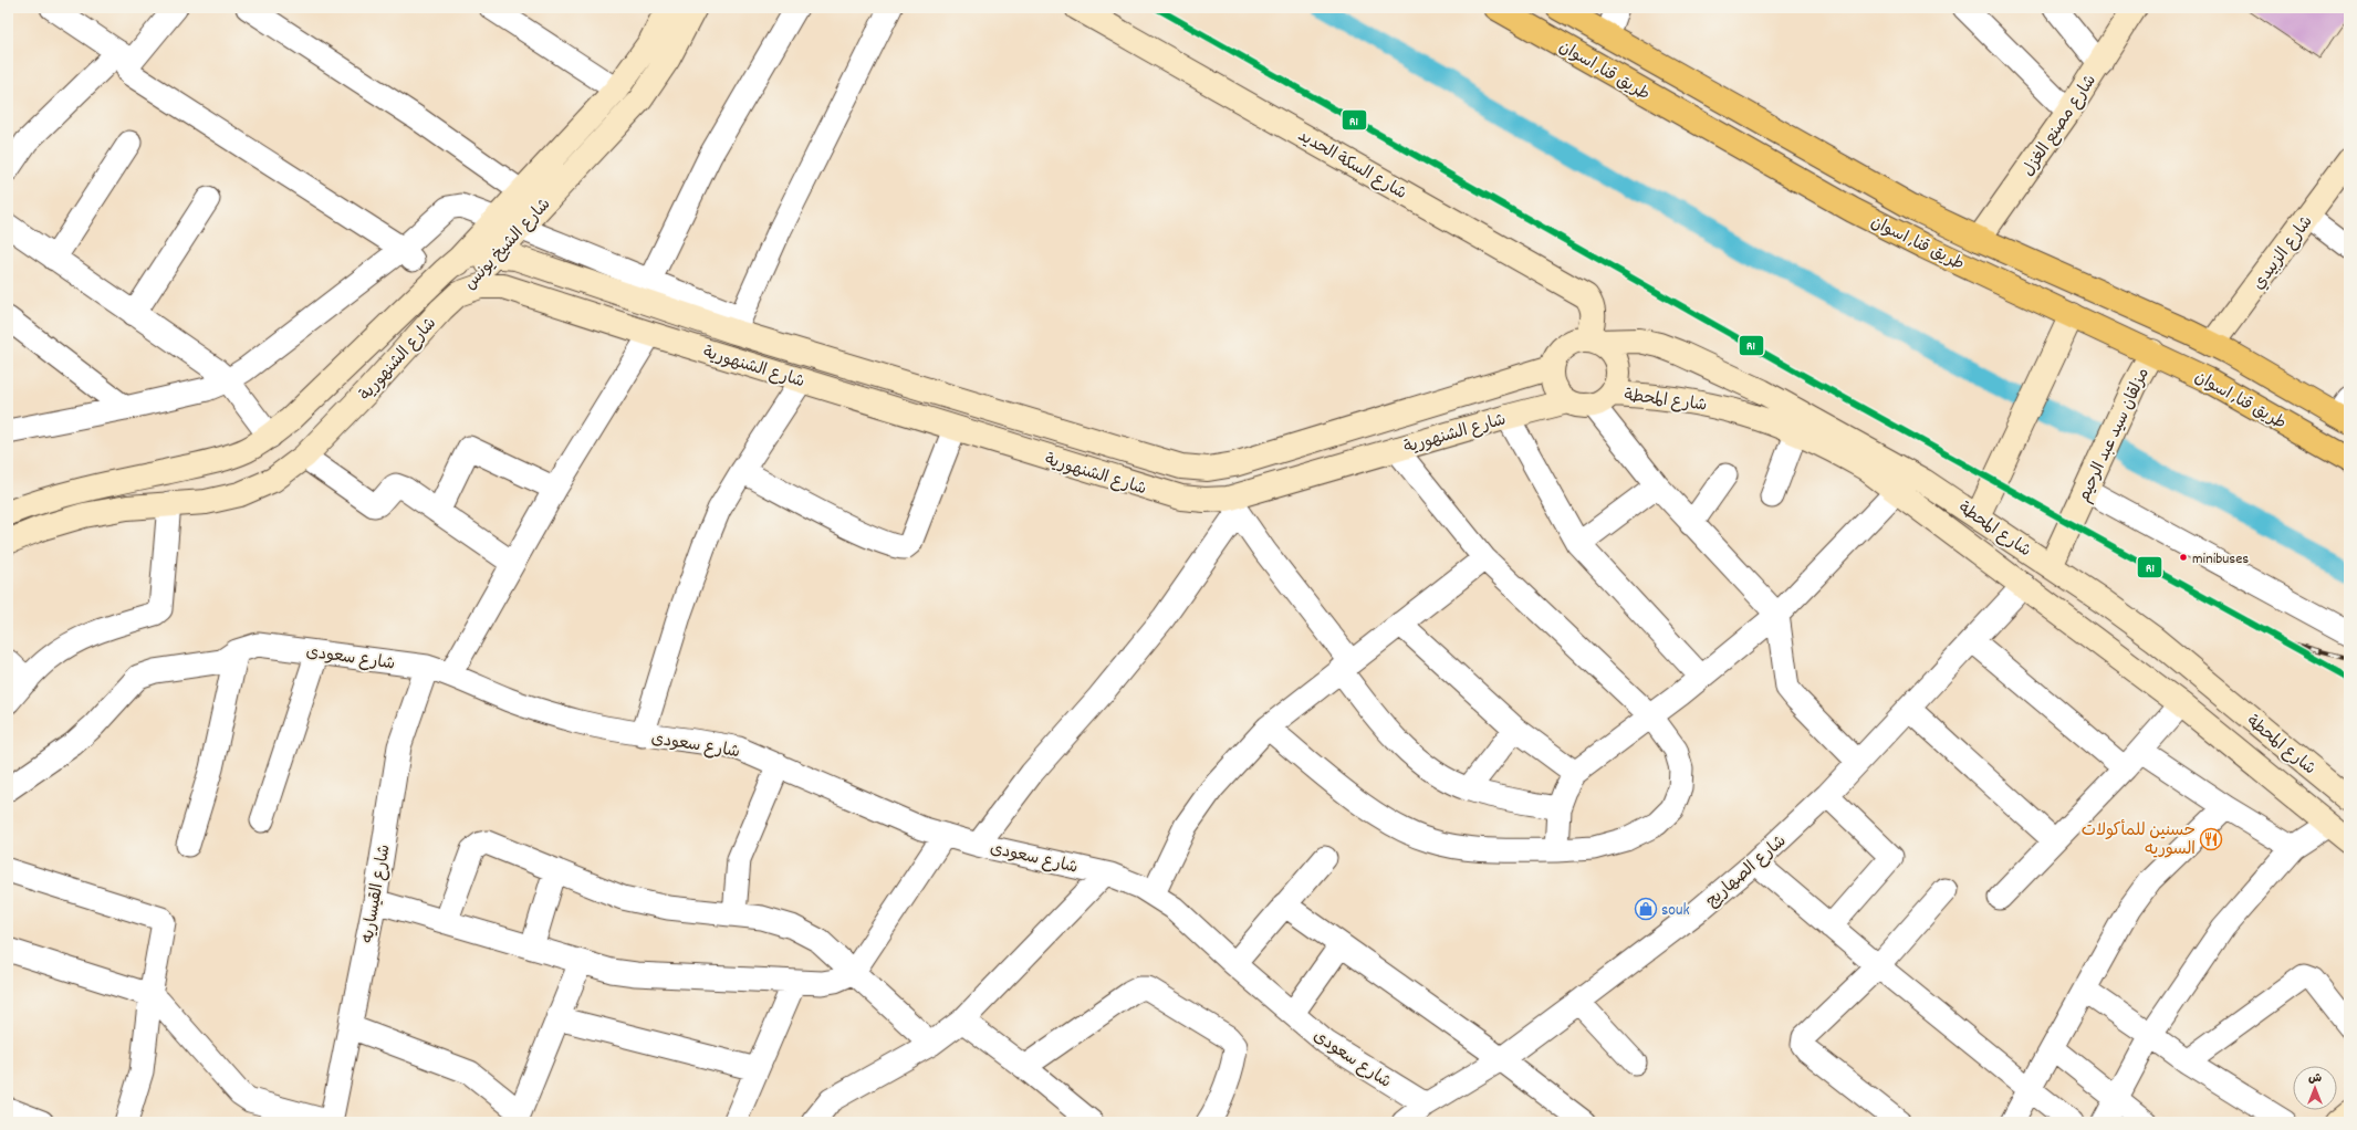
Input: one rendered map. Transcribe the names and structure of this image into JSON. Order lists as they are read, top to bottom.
{
  "streets": {
    "highway": ["طريق قنا, اسوان"],
    "street": [
      "شارع مصنع الغزل",
      "شارع السكة الحديد",
      "شارع الشيخ يونس",
      "شارع الزبيدي",
      "شارع الشنهورية",
      "شارع المحطة",
      "مزلقان سيد عبد الرحيم",
      "شارع سعودى",
      "شارع الصهاريج",
      "شارع القيساريه"
    ]
  },
  "crossings": [
    ["طريق قنا, اسوان", "شارع مصنع الغزل"],
    ["طريق قنا, اسوان", "شارع الزبيدي"],
    ["طريق قنا, اسوان", "مزلقان سيد عبد الرحيم"],
    ["شارع السكة الحديد", "شارع الشنهورية"],
    ["شارع السكة الحديد", "شارع المحطة"],
    ["شارع الشيخ يونس", "شارع الشنهورية"],
    ["شارع الشنهورية", "شارع المحطة"],
    ["شارع المحطة", "مزلقان سيد عبد الرحيم"],
    ["شارع المحطة", "شارع الصهاريج"],
    ["شارع سعودى", "شارع الصهاريج"],
    ["شارع سعودى", "شارع القيساريه"]
  ],
  "places": {
    "other": ["minibuses"],
    "restaurant": ["حسنين للمأكولات السوريه"],
    "shop": ["souk"]
  },
  "lines": ["transit line R1"],
  "north": "top"
}
